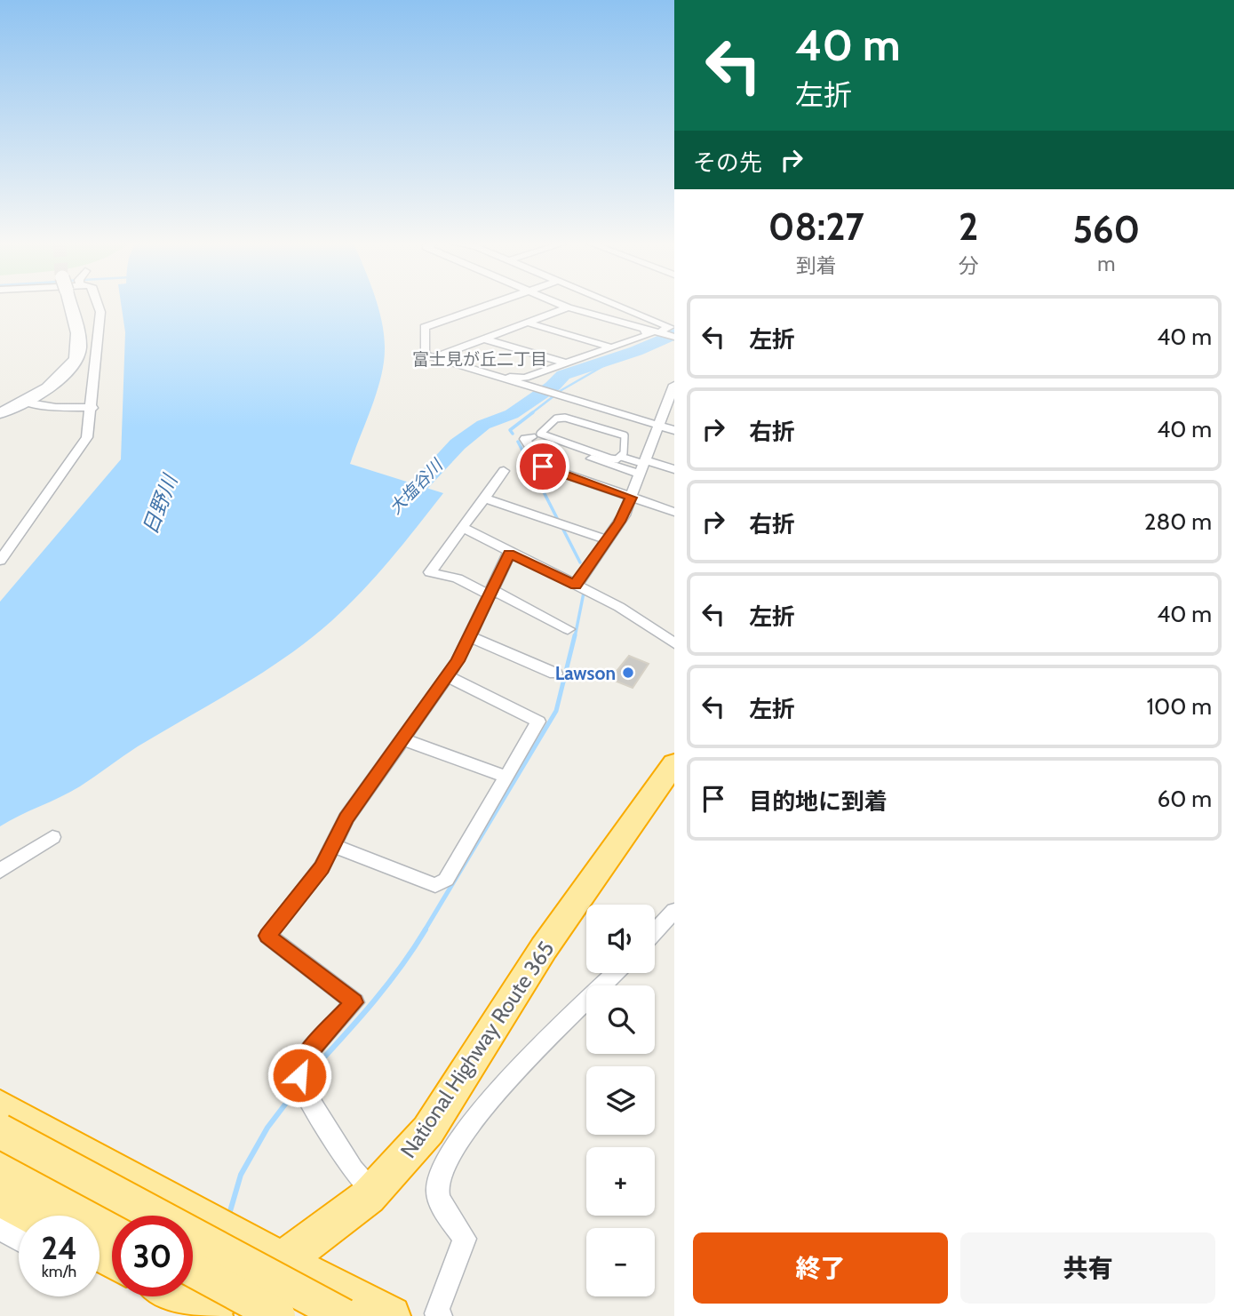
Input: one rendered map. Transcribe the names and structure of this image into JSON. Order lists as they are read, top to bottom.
{
  "streets": {
    "highway": ["National Highway Route 365"]
  },
  "districts": ["富士見が丘二丁目"],
  "water": ["大塩谷川", "日野川"],
  "places": ["Lawson"],
  "page": {
    "turn": ["40 m", "左折"],
    "then": "その先",
    "eta": [
      "08:27",
      "到着",
      "2",
      "分",
      "560",
      "m"
    ],
    "list": [
      {
        "name": "左折",
        "value": "40 m"
      },
      {
        "name": "右折",
        "value": "40 m"
      },
      {
        "name": "右折",
        "value": "280 m"
      },
      {
        "name": "左折",
        "value": "40 m"
      },
      {
        "name": "左折",
        "value": "100 m"
      },
      {
        "name": "目的地に到着",
        "value": "60 m"
      }
    ],
    "map_buttons": ["+", "−"],
    "speed": "24 km/h",
    "limit": "30",
    "buttons": ["終了", "共有"]
  }
}
